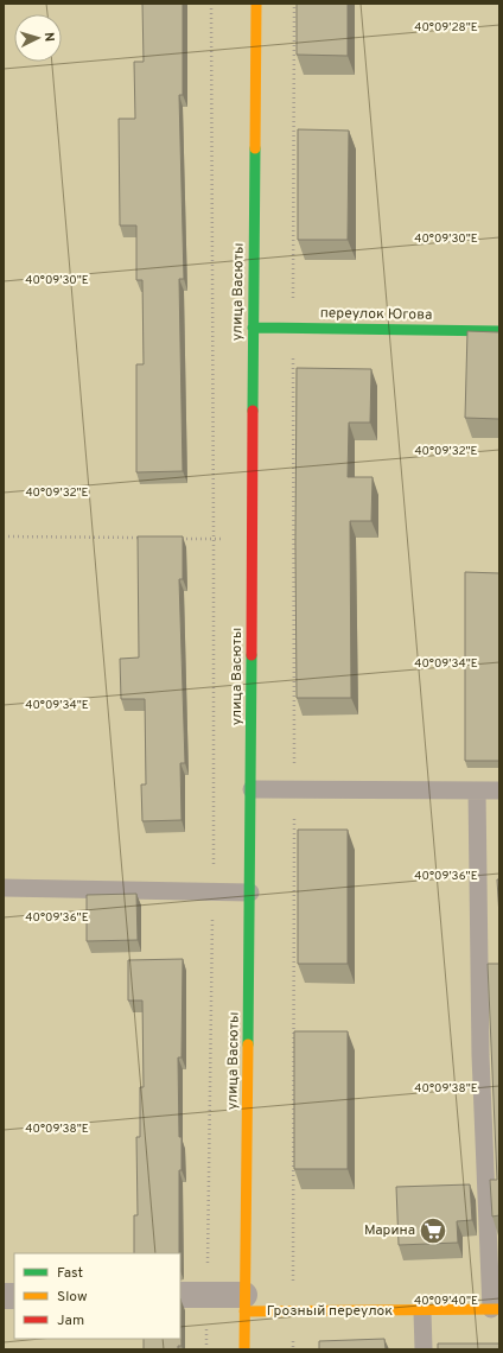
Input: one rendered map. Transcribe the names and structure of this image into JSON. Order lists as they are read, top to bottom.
{
  "streets": {
    "street": ["улица Васюты", "переулок Югова", "Грозный переулок"]
  },
  "crossings": [
    ["улица Васюты", "переулок Югова"],
    ["улица Васюты", "Грозный переулок"]
  ],
  "places": {
    "supermarket": ["Марина"]
  },
  "legend": ["Fast", "Slow", "Jam"],
  "north": "right",
  "coordinates": [
    "40°09'28\"E",
    "40°09'30\"E",
    "40°09'32\"E",
    "40°09'34\"E",
    "40°09'36\"E",
    "40°09'38\"E",
    "40°09'40\"E"
  ]
}
